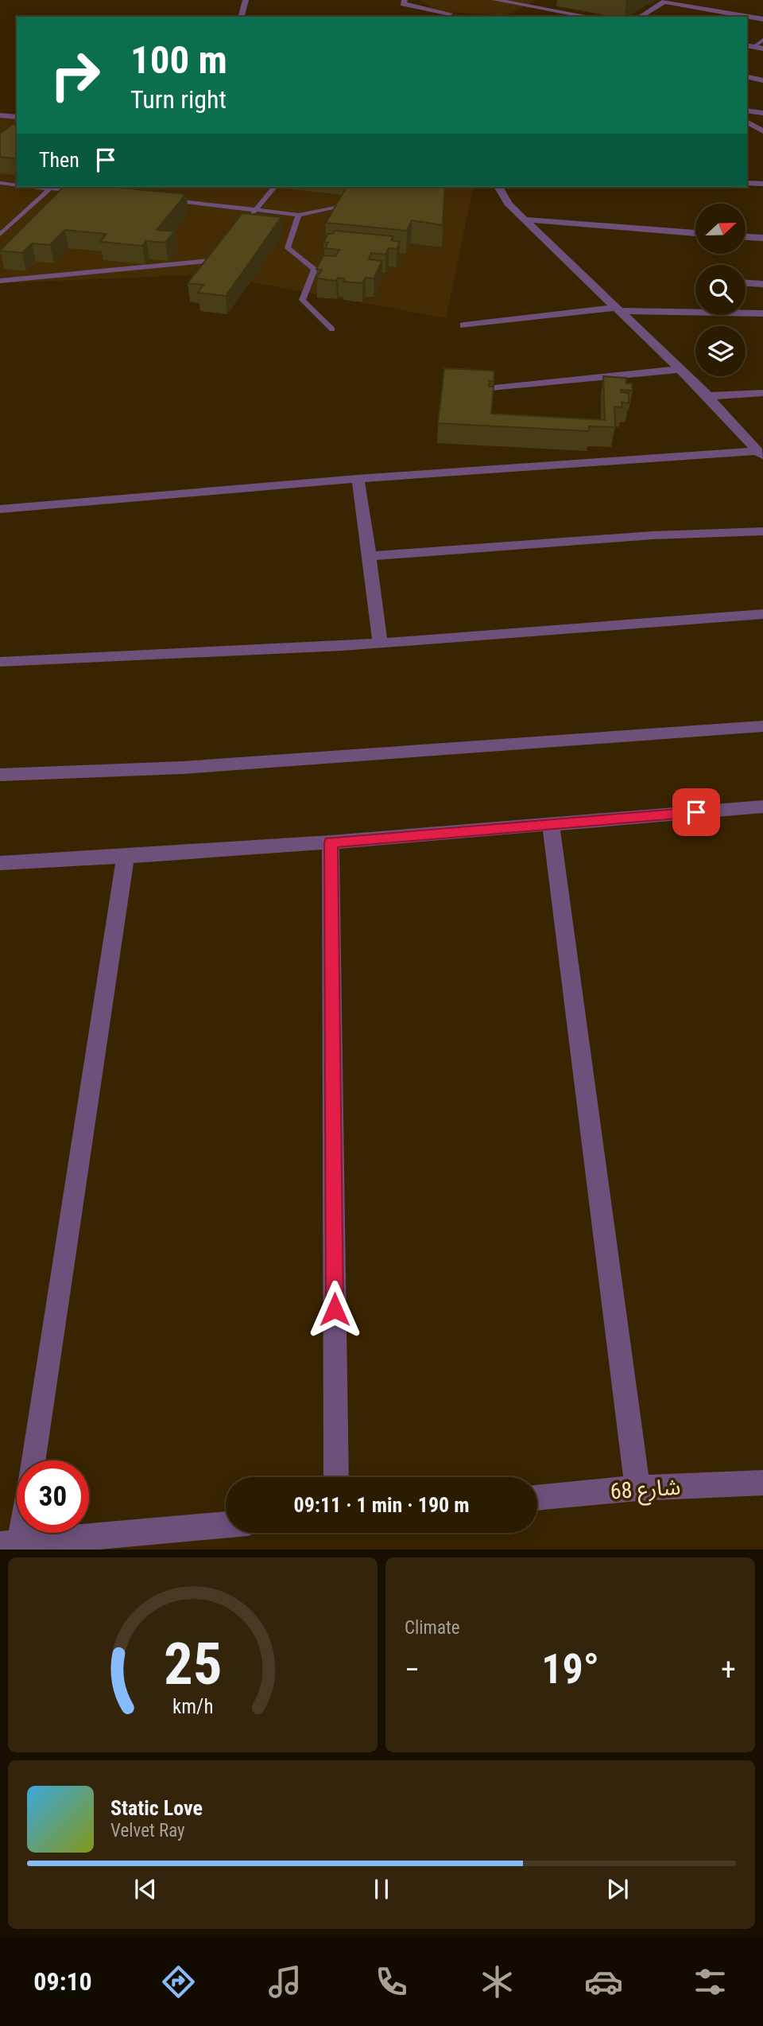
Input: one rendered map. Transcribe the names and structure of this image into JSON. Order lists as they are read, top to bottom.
{
  "streets": {
    "street": ["شارع 68"]
  },
  "north": "right",
  "page": {
    "turn": ["100 m", "Turn right"],
    "then": "Then",
    "limit": "30",
    "trip": "09:11 · 1 min · 190 m",
    "tile": "Climate",
    "heat": ["−", "19°", "+"],
    "song": ["Static Love", "Velvet Ray"],
    "tabs": "09:10",
    "gauge": ["25", "km/h"]
  }
}
